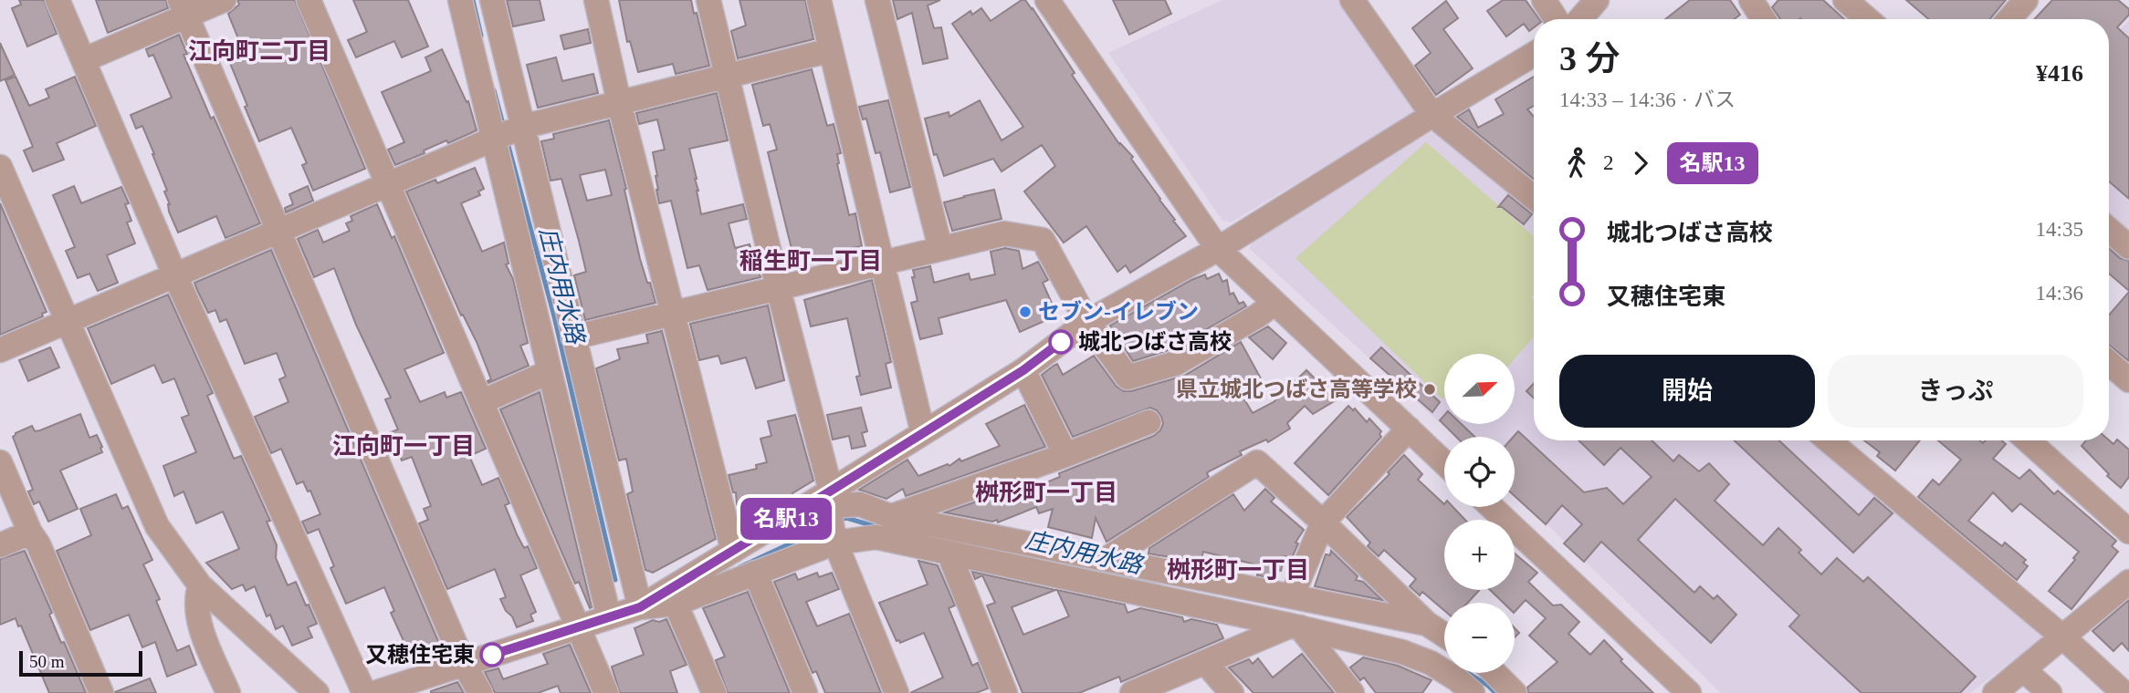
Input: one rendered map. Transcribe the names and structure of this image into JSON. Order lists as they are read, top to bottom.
{
  "districts": [
    "江向町二丁目",
    "稲生町一丁目",
    "江向町一丁目",
    "桝形町一丁目",
    "桝形町一丁目"
  ],
  "water": ["庄内用水路"],
  "places": [
    "セブン-イレブン",
    "城北つばさ高校",
    "県立城北つばさ高等学校",
    "又穂住宅東"
  ],
  "lines": ["bus line 名駅13"],
  "scale_bar": "50 m",
  "north": "top right",
  "page": {
    "on_map": "名駅13",
    "heading": ["3 分", "14:33 – 14:36 · バス", "¥416"],
    "legs": ["2", "名駅13"],
    "list": [
      {
        "name": "城北つばさ高校",
        "value": "14:35"
      },
      {
        "name": "又穂住宅東",
        "value": "14:36"
      }
    ],
    "buttons": ["開始", "きっぷ"],
    "map_buttons": ["+", "−"],
    "scale": "50 m"
  }
}
